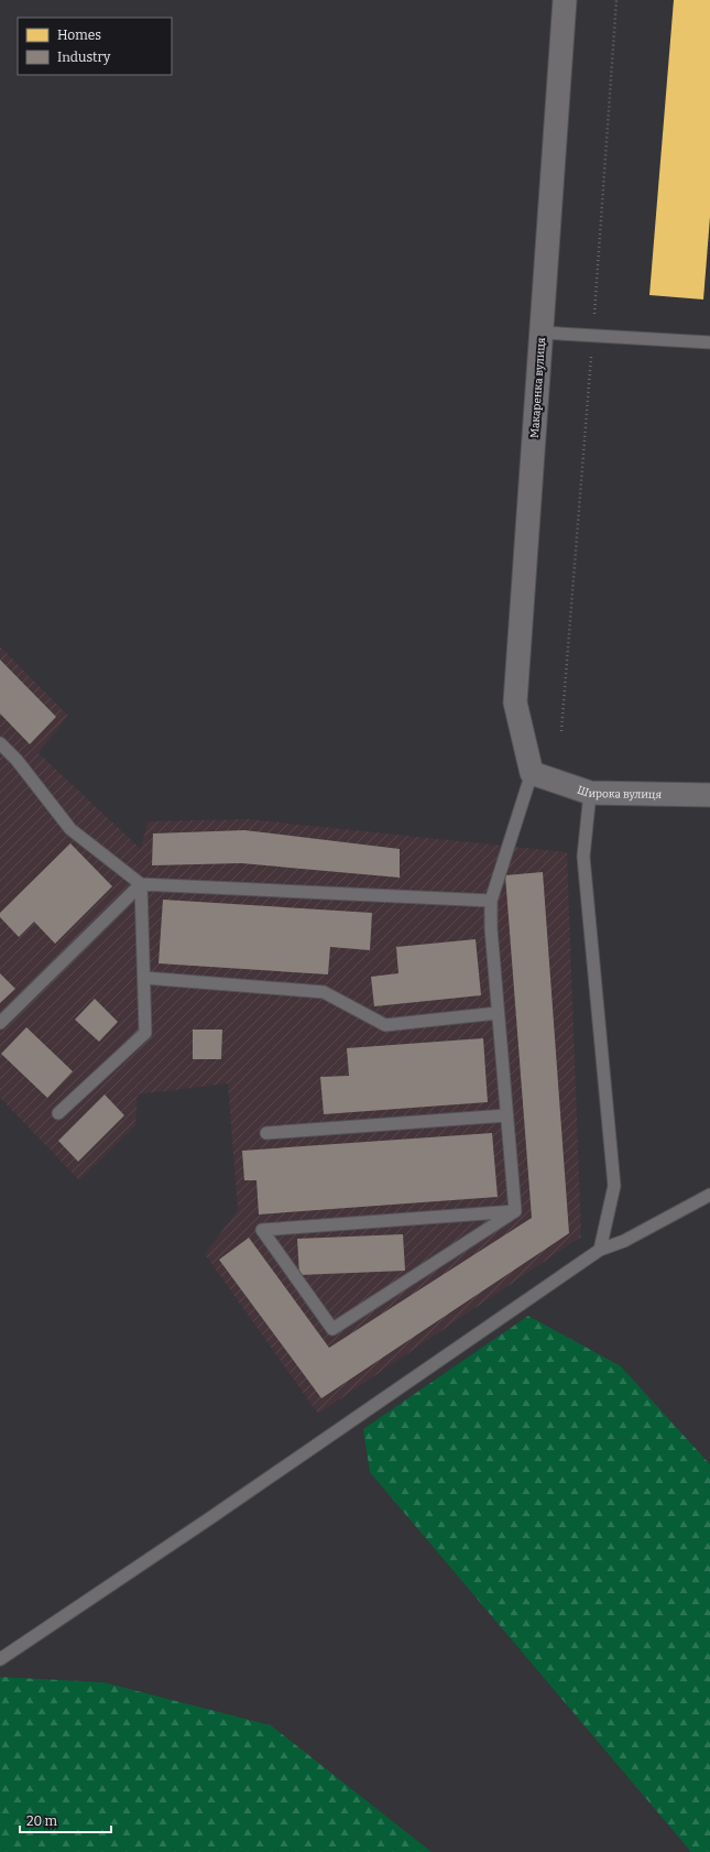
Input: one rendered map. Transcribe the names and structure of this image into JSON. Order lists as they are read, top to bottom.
{
  "streets": {
    "street": ["Макаренка вулиця", "Широка вулиця"]
  },
  "crossings": [
    ["Макаренка вулиця", "Широка вулиця"]
  ],
  "legend": ["Homes", "Industry"],
  "scale_bar": "20 m"
}
